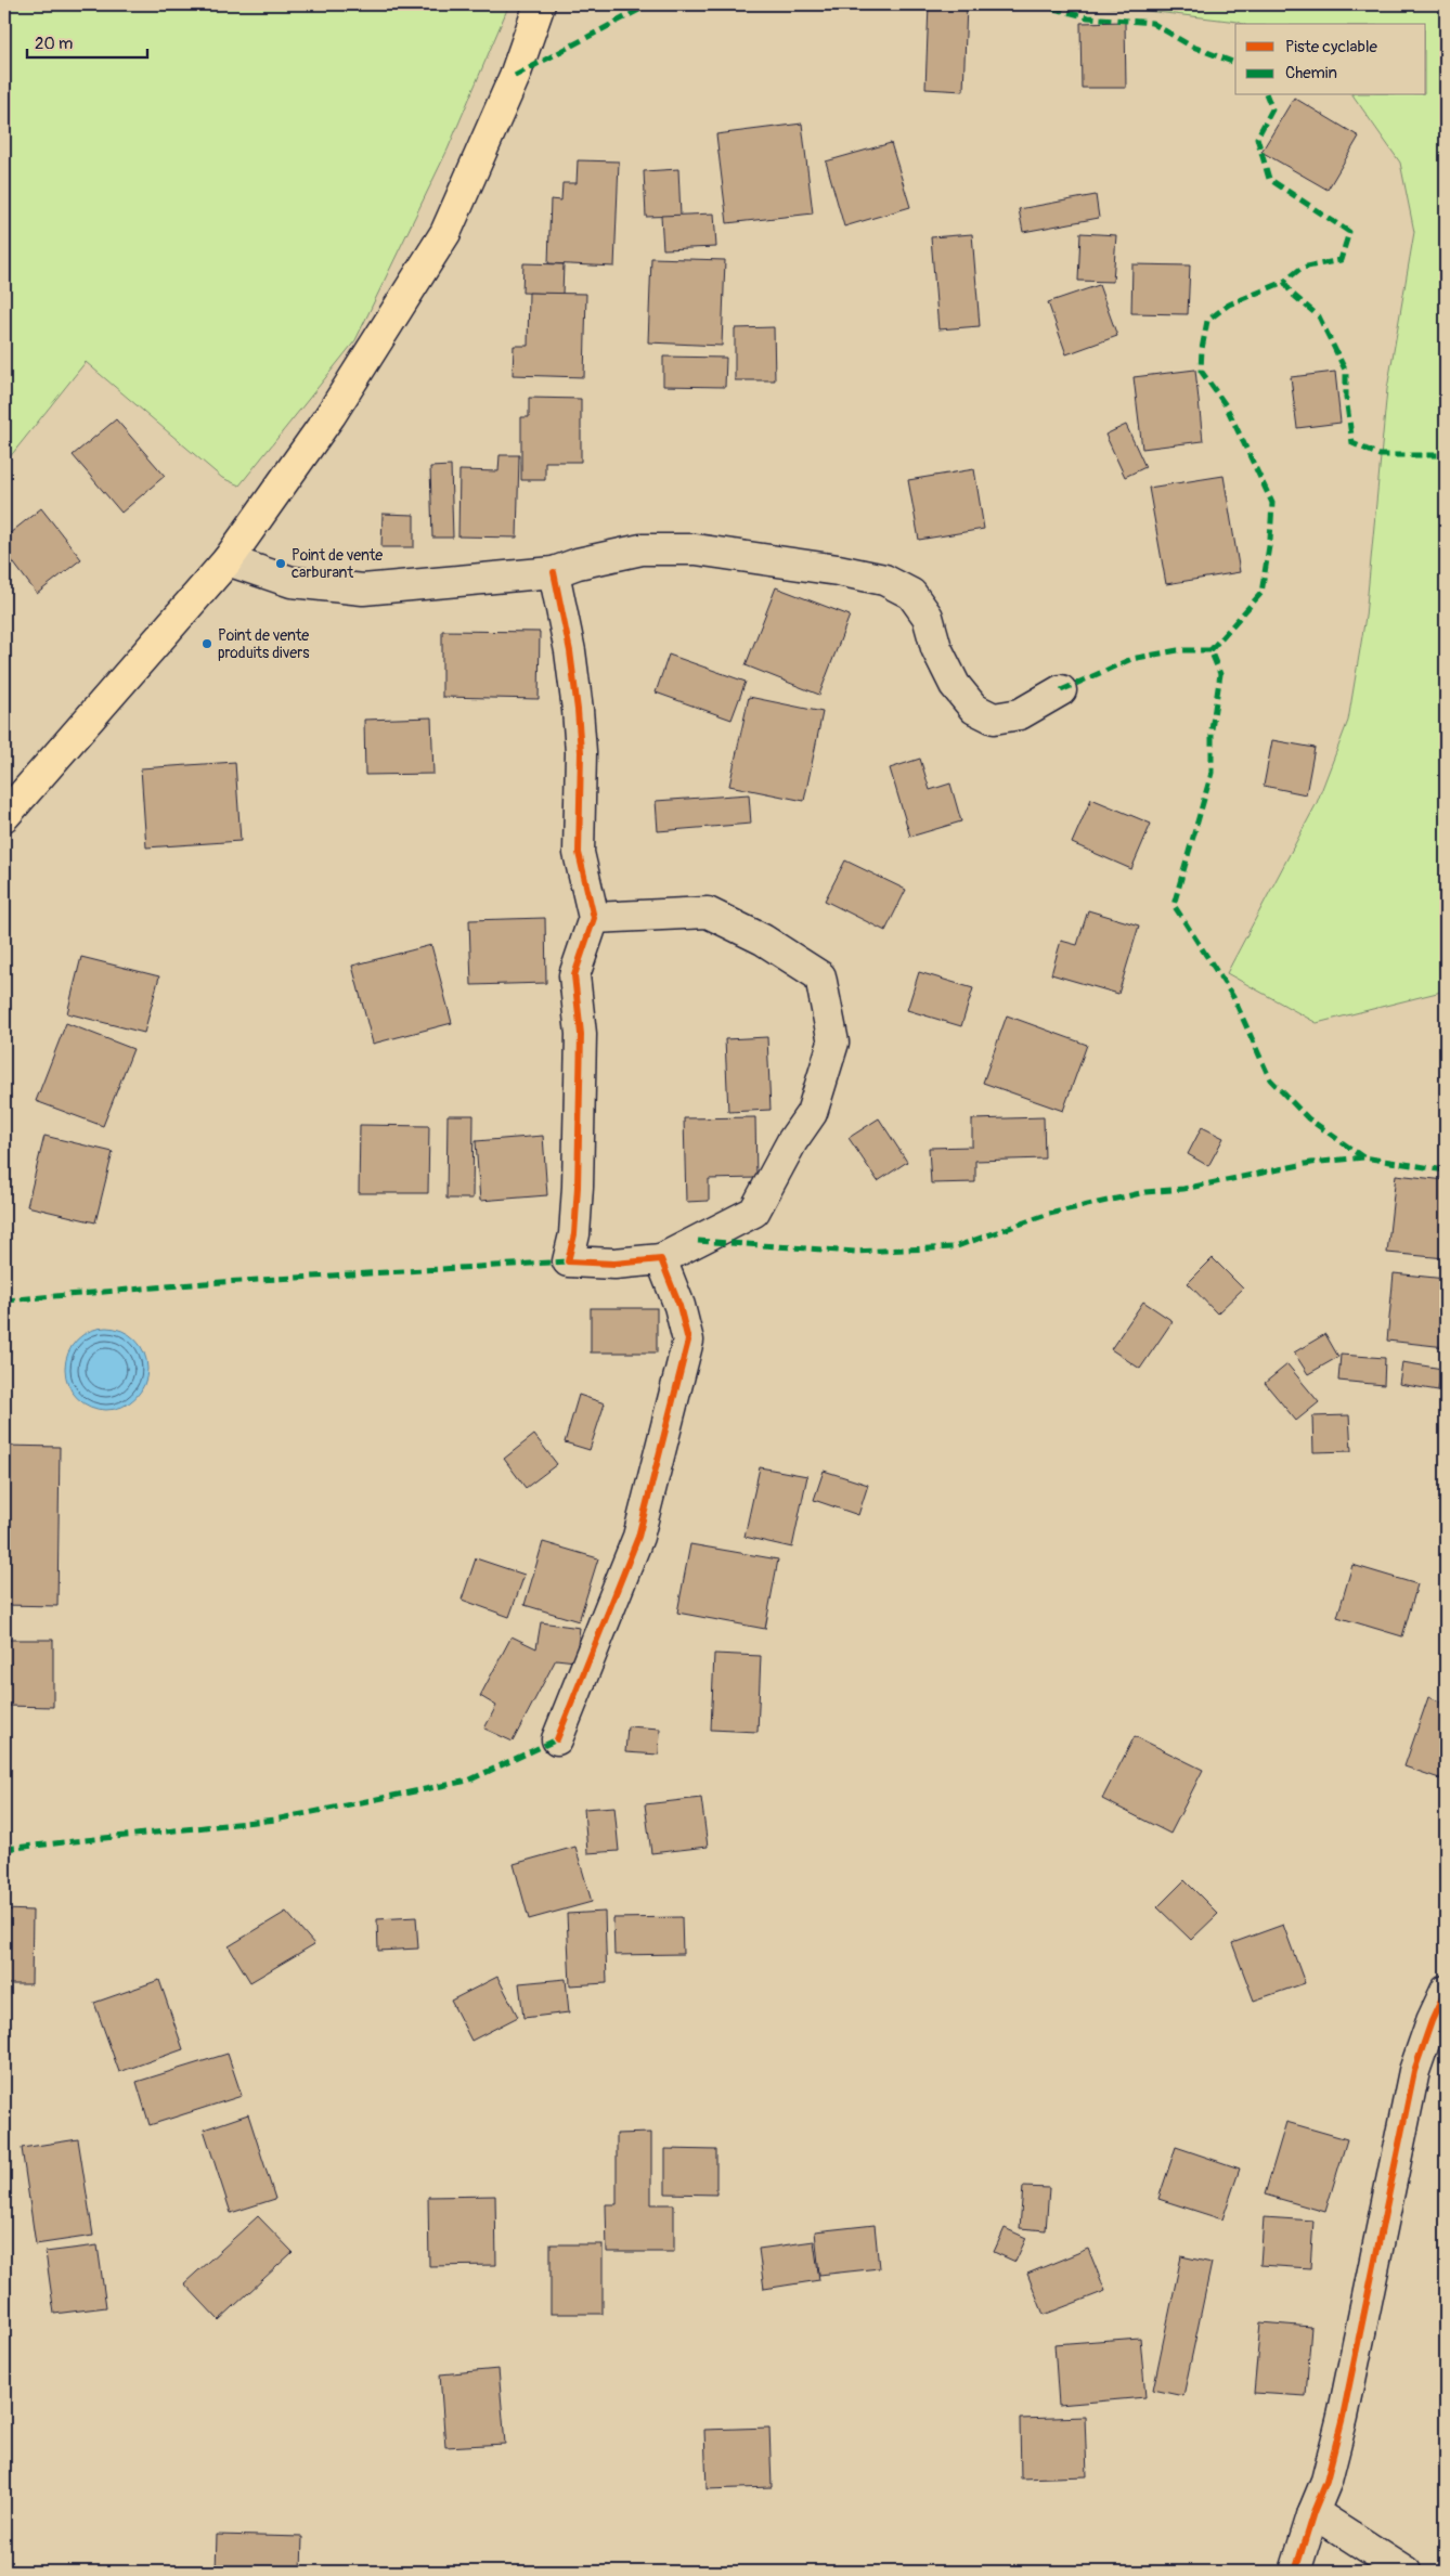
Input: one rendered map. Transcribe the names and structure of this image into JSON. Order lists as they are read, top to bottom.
{
  "places": ["Point de vente carburant", "Point de vente produits divers"],
  "legend": ["Piste cyclable", "Chemin"],
  "scale_bar": "20 m"
}
